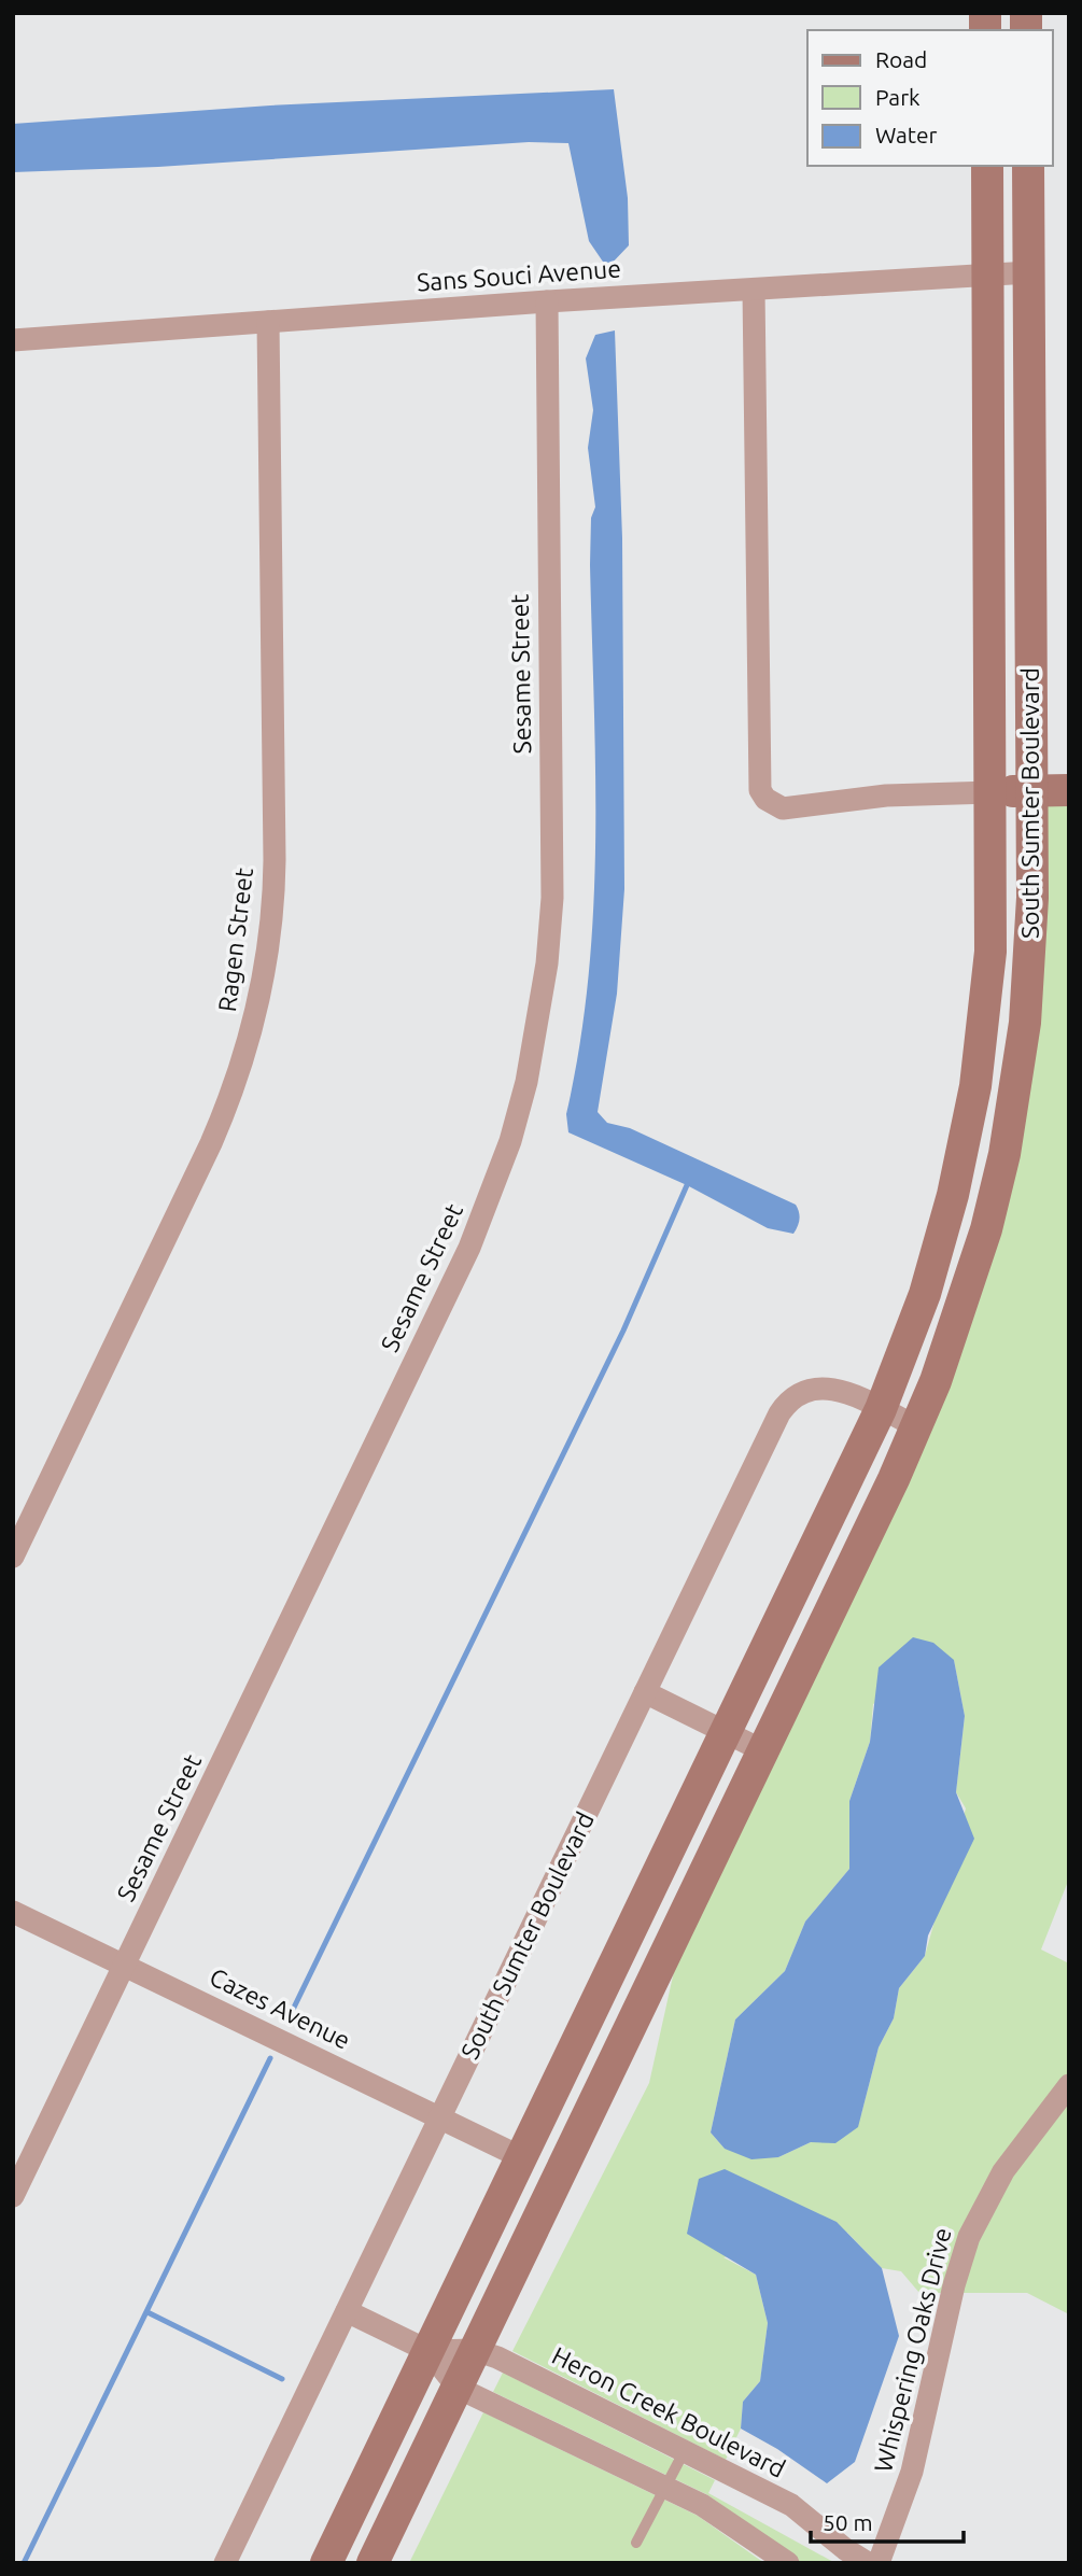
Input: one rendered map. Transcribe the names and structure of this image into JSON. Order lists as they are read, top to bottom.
{
  "streets": {
    "main road": ["South Sumter Boulevard"],
    "street": [
      "Sans Souci Avenue",
      "Sesame Street",
      "Ragen Street",
      "Cazes Avenue",
      "Whispering Oaks Drive",
      "Heron Creek Boulevard"
    ]
  },
  "crossings": [
    ["Sans Souci Avenue", "Sesame Street"],
    ["Sans Souci Avenue", "South Sumter Boulevard"],
    ["Sans Souci Avenue", "Ragen Street"],
    ["Sesame Street", "Cazes Avenue"],
    ["South Sumter Boulevard", "Cazes Avenue"],
    ["South Sumter Boulevard", "Heron Creek Boulevard"]
  ],
  "legend": ["Road", "Park", "Water"],
  "scale_bar": "50 m"
}
